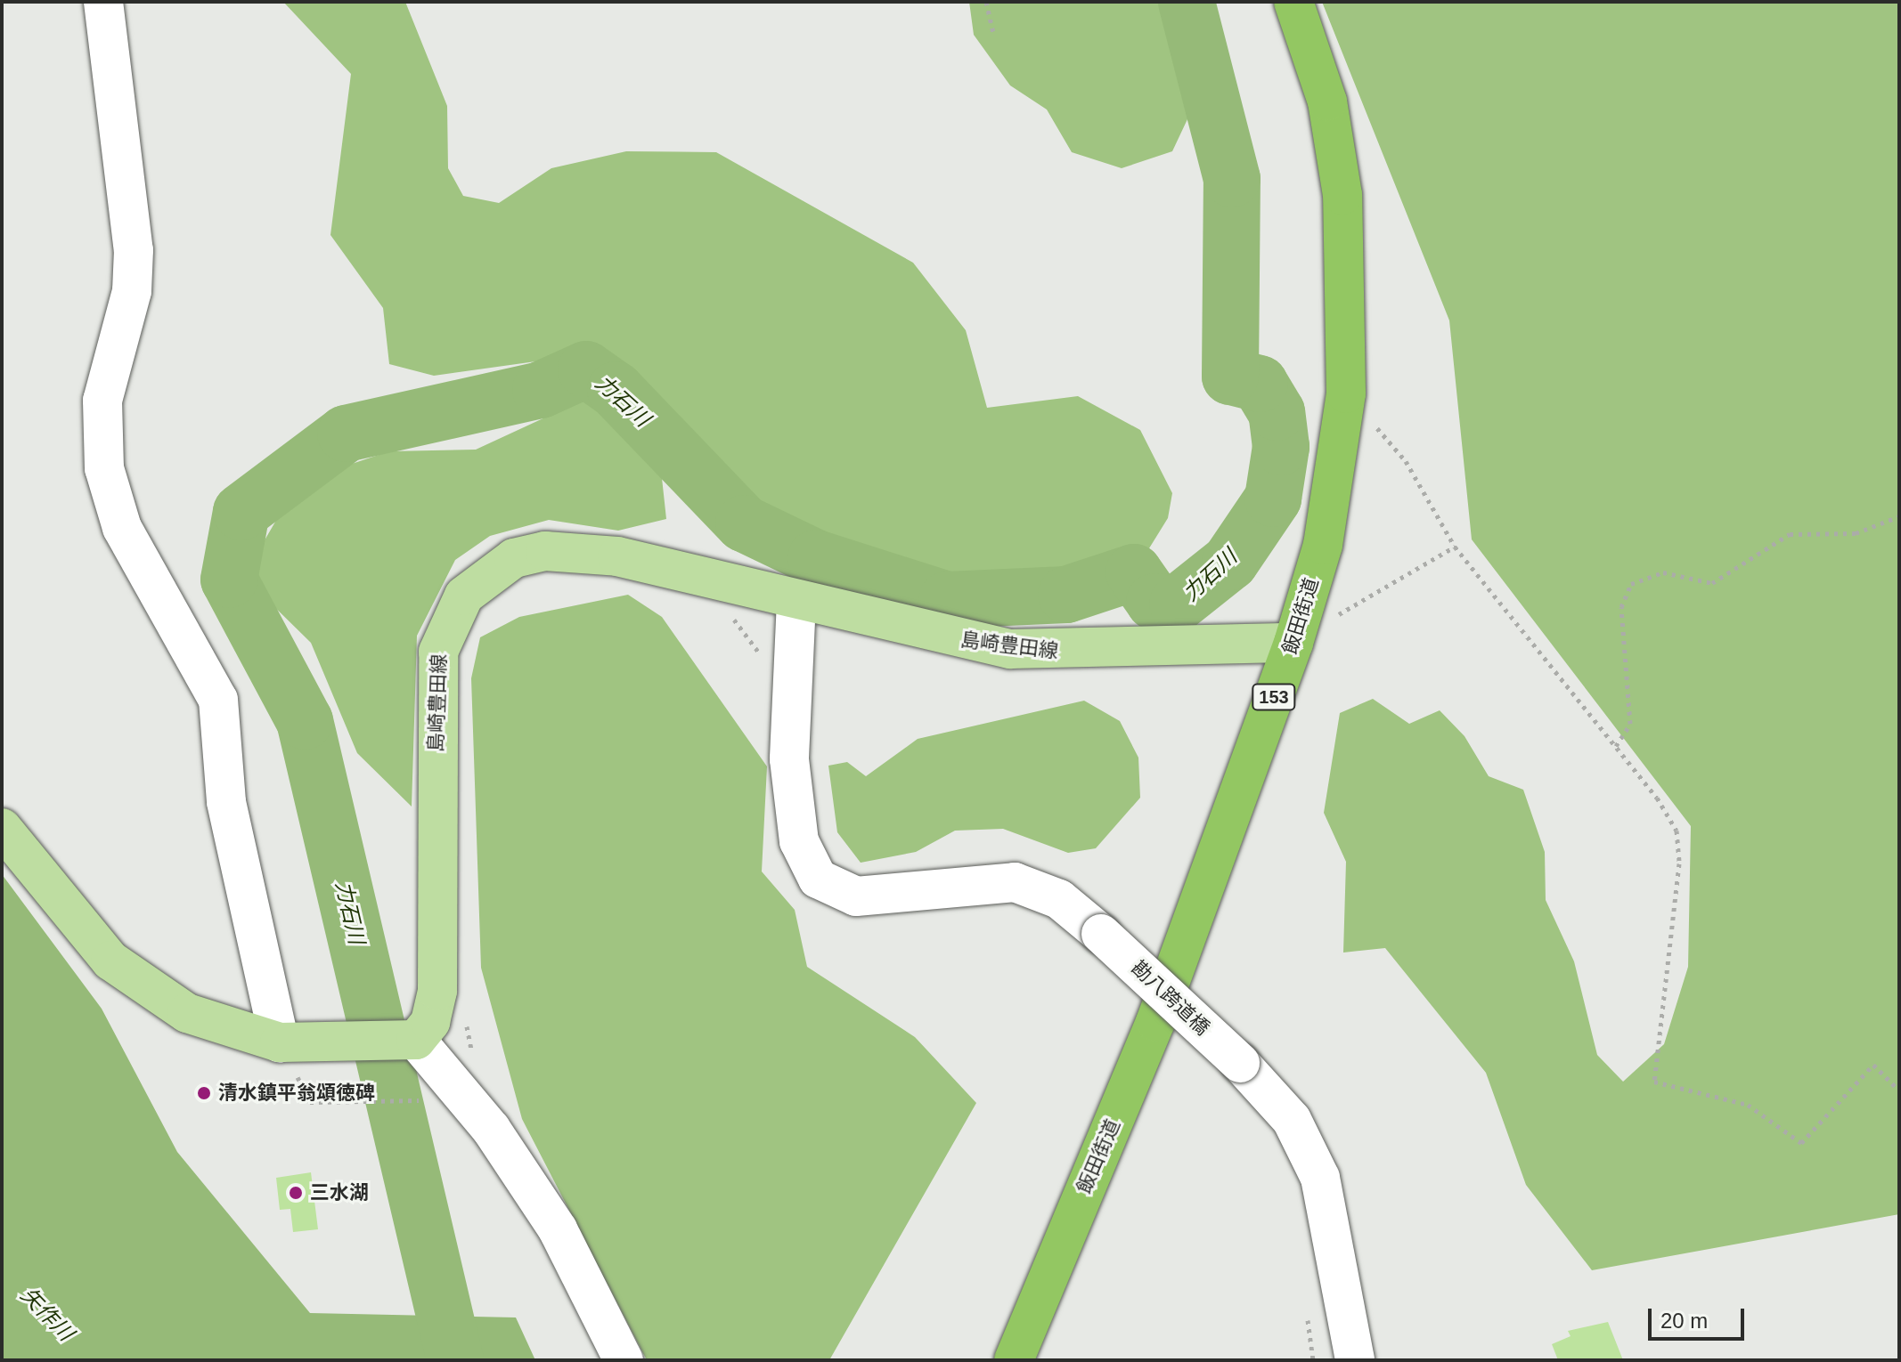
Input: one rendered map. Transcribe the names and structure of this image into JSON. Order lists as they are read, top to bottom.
{
  "streets": {
    "highway": ["飯田街道", "153"],
    "main road": ["島崎豊田線"],
    "street": ["勘八跨道橋"]
  },
  "crossings": [
    ["飯田街道", "島崎豊田線"],
    ["島崎豊田線", "勘八跨道橋"]
  ],
  "water": ["力石川", "矢作川"],
  "places": ["清水鎮平翁頌徳碑", "三水湖"],
  "scale_bar": "20 m"
}
